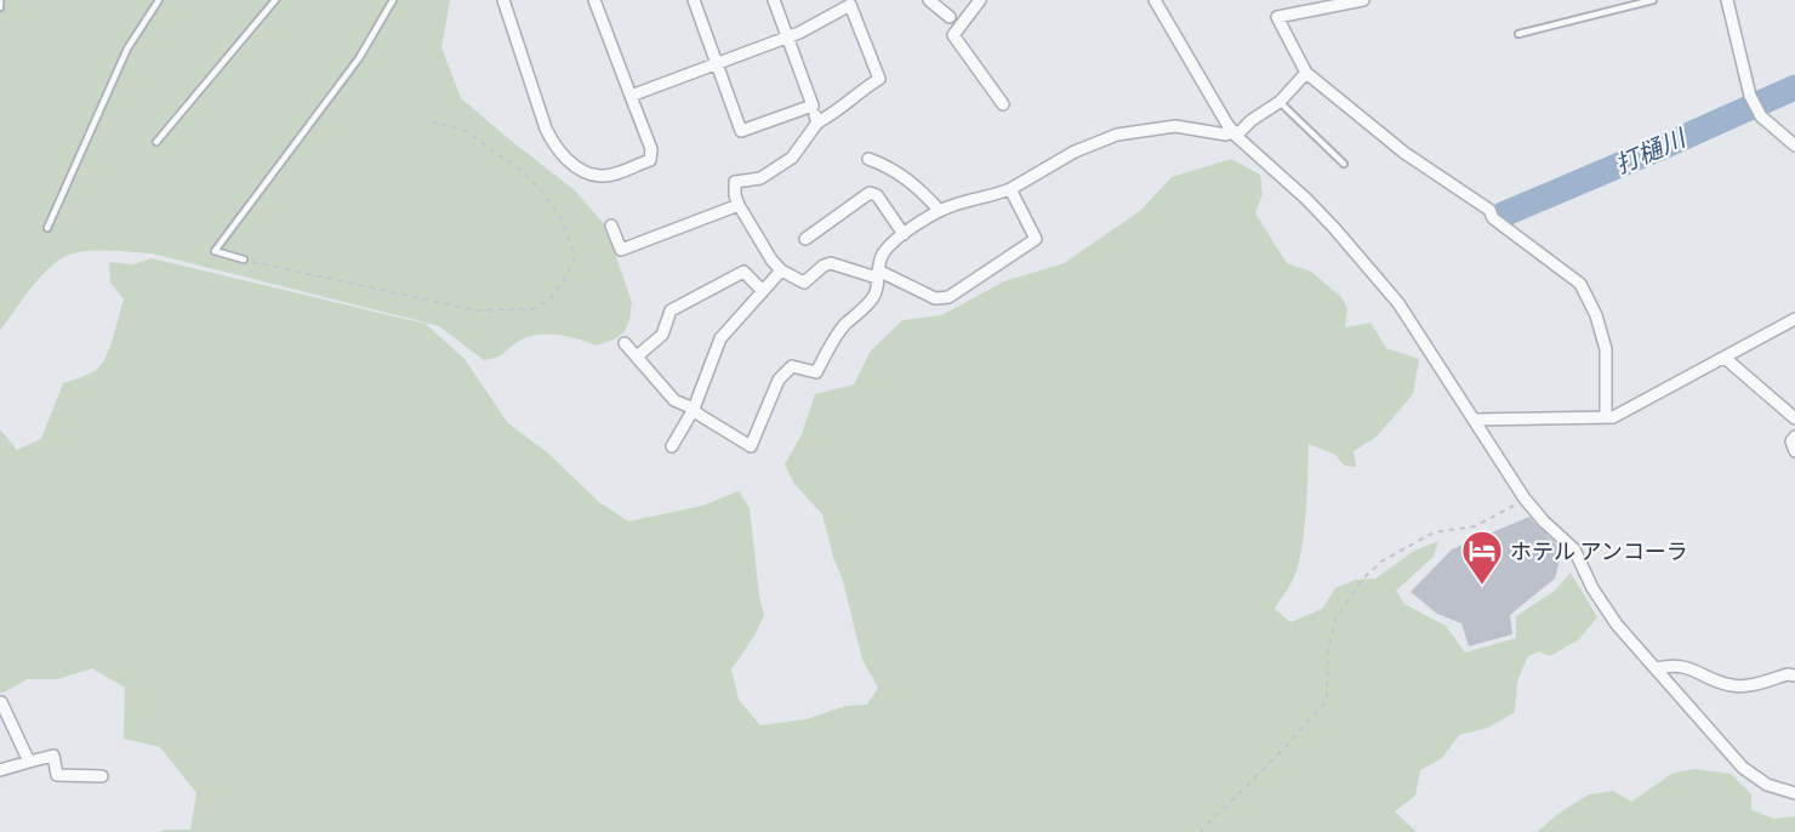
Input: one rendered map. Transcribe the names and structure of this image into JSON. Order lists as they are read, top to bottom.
{
  "water": ["打樋川"],
  "places": {
    "hotel": ["ホテル アンコーラ"]
  }
}
